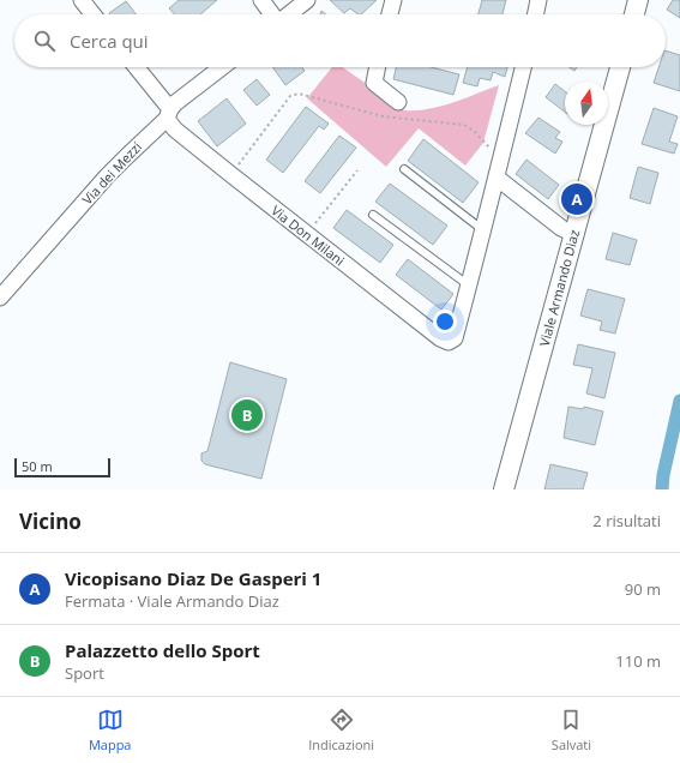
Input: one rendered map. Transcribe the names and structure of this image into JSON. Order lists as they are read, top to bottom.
{
  "streets": {
    "street": ["Via dei Mezzi", "Via Don Milani", "Viale Armando Diaz"]
  },
  "crossings": [
    ["Via dei Mezzi", "Via Don Milani"]
  ],
  "scale_bar": "50 m",
  "north": "top",
  "page": {
    "search": "Cerca qui",
    "pins": ["A", "B"],
    "scale": "50 m",
    "heading": ["Vicino", "2 risultati"],
    "list": [
      {
        "mark": "A",
        "name": "Vicopisano Diaz De Gasperi 1",
        "note": "Fermata · Viale Armando Diaz",
        "value": "90 m"
      },
      {
        "mark": "B",
        "name": "Palazzetto dello Sport",
        "note": "Sport",
        "value": "110 m"
      }
    ],
    "nav": ["Mappa", "Indicazioni", "Salvati"]
  }
}
